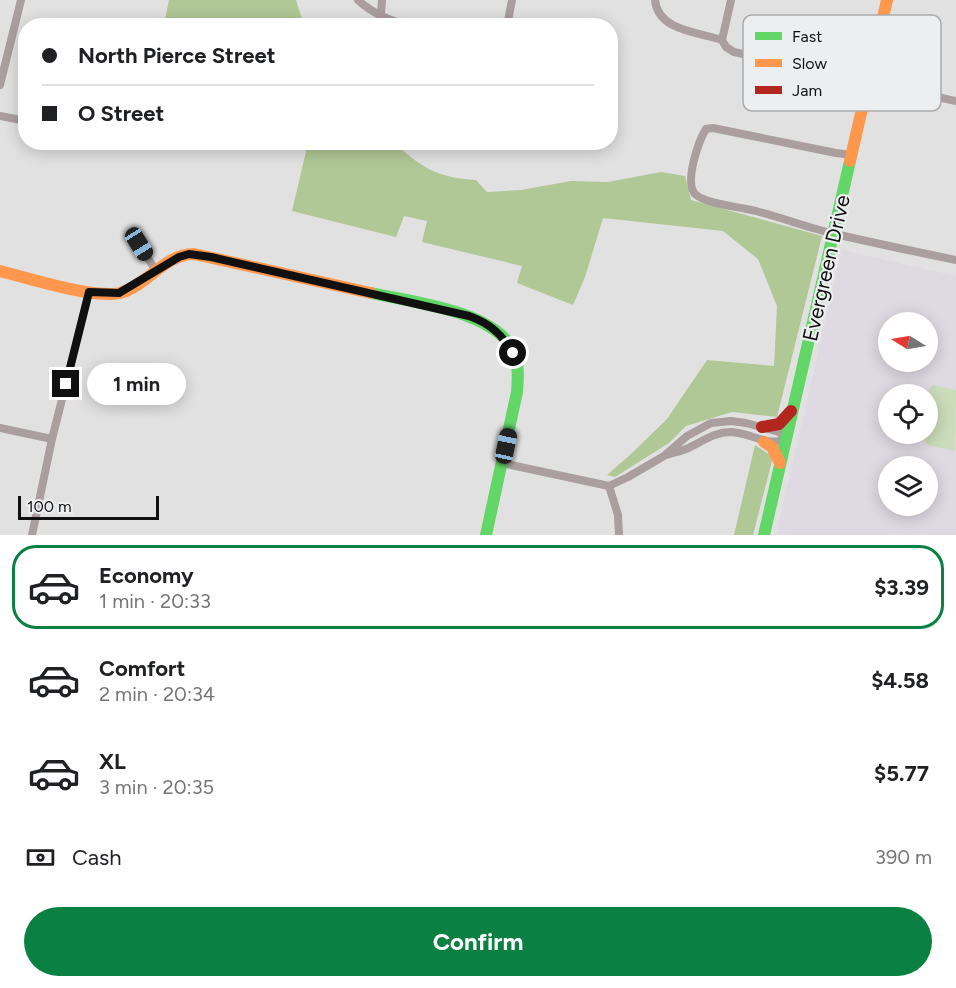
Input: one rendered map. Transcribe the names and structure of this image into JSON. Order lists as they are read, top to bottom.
{
  "streets": {
    "street": ["Evergreen Drive"]
  },
  "legend": ["Fast", "Slow", "Jam"],
  "scale_bar": "100 m",
  "north": "left",
  "page": {
    "banner": ["North Pierce Street", "O Street"],
    "bubble": "1 min",
    "scale": "100 m",
    "list": [
      {
        "name": "Economy",
        "note": "1 min · 20:33",
        "value": "$3.39"
      },
      {
        "name": "Comfort",
        "note": "2 min · 20:34",
        "value": "$4.58"
      },
      {
        "name": "XL",
        "note": "3 min · 20:35",
        "value": "$5.77"
      }
    ],
    "pay": ["Cash", "390 m"],
    "buttons": "Confirm"
  }
}
